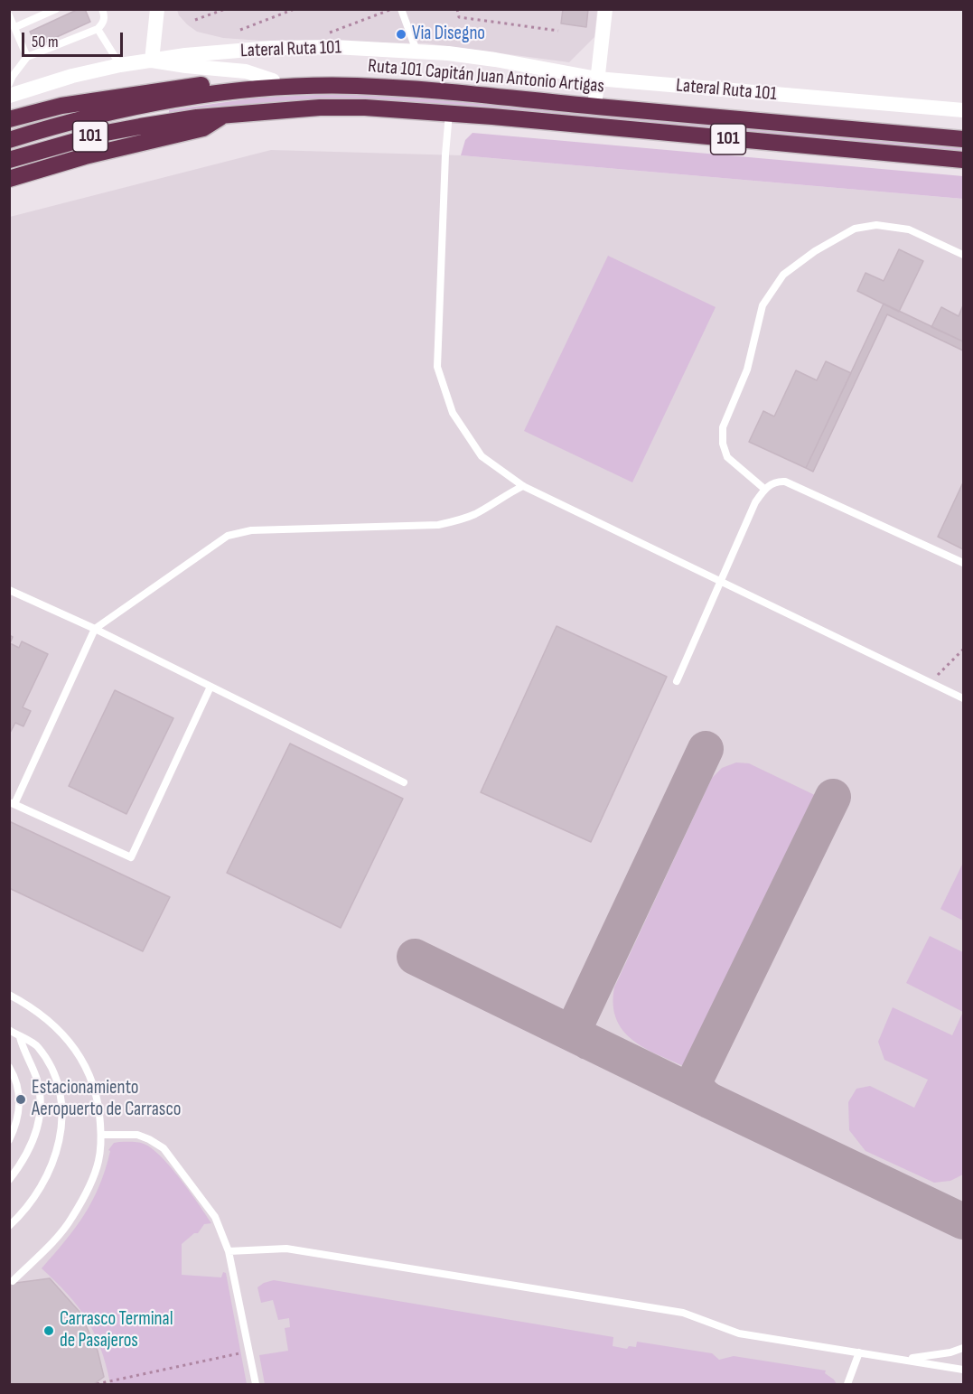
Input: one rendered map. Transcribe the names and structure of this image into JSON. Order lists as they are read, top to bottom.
{
  "streets": {
    "highway": ["Ruta 101 Capitán Juan Antonio Artigas", "101"],
    "street": ["Lateral Ruta 101"]
  },
  "places": ["Via Disegno", "Estacionamiento Aeropuerto de Carrasco", "Carrasco Terminal de Pasajeros"],
  "scale_bar": "50 m"
}
